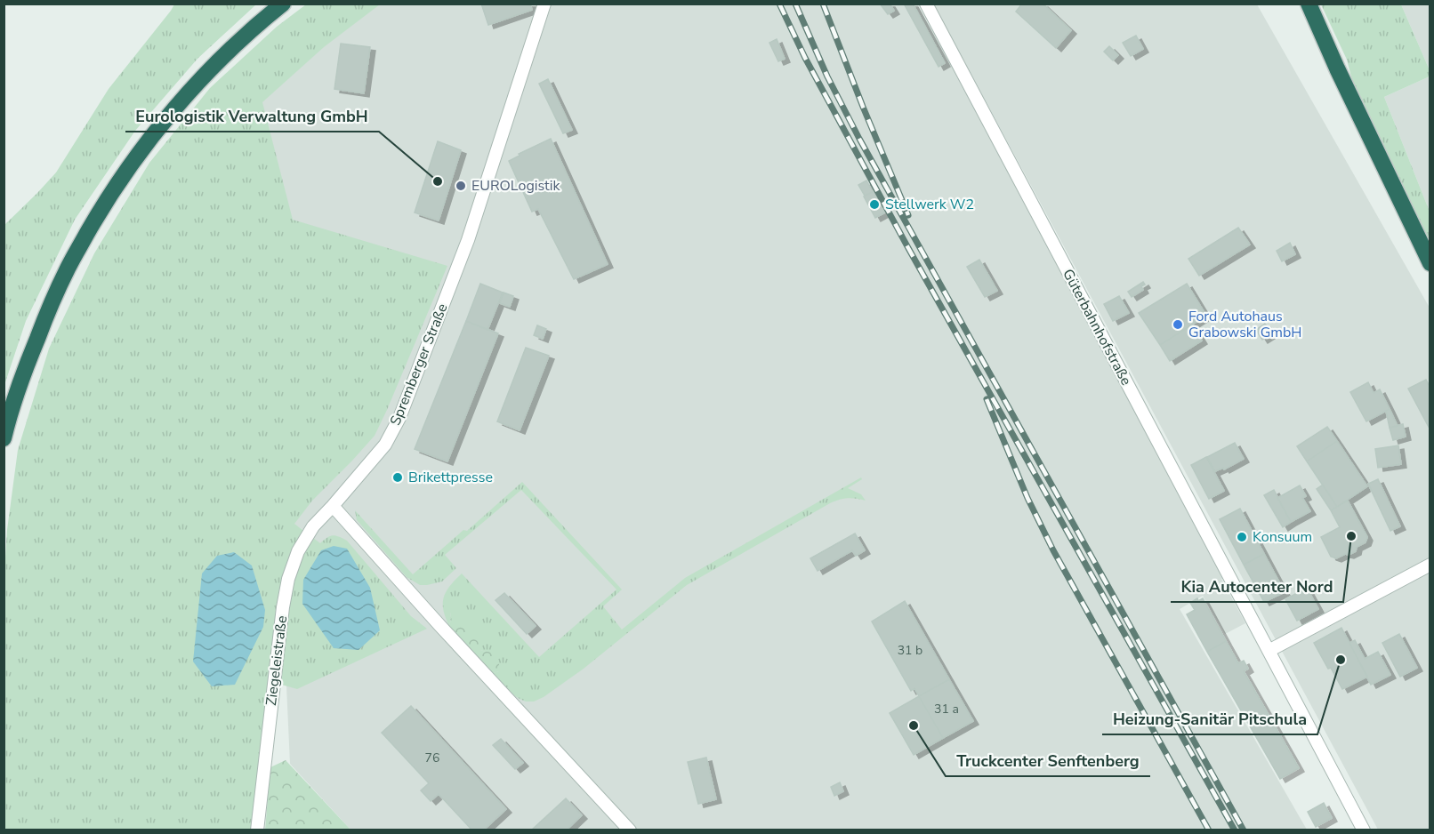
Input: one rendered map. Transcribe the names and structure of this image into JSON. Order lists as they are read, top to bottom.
{
  "streets": {
    "street": ["Güterbahnhofstraße", "Spremberger Straße", "Ziegeleistraße"]
  },
  "crossings": [
    ["Spremberger Straße", "Ziegeleistraße"]
  ],
  "places": [
    "Eurologistik Verwaltung GmbH",
    "EUROLogistik",
    "Stellwerk W2",
    "Ford Autohaus Grabowski GmbH",
    "Brikettpresse",
    "Kia Autocenter Nord",
    "Konsuum",
    "Heizung-Sanitär Pitschula",
    "Truckcenter Senftenberg"
  ],
  "house_numbers": ["31 b", "31 a", "76"]
}
